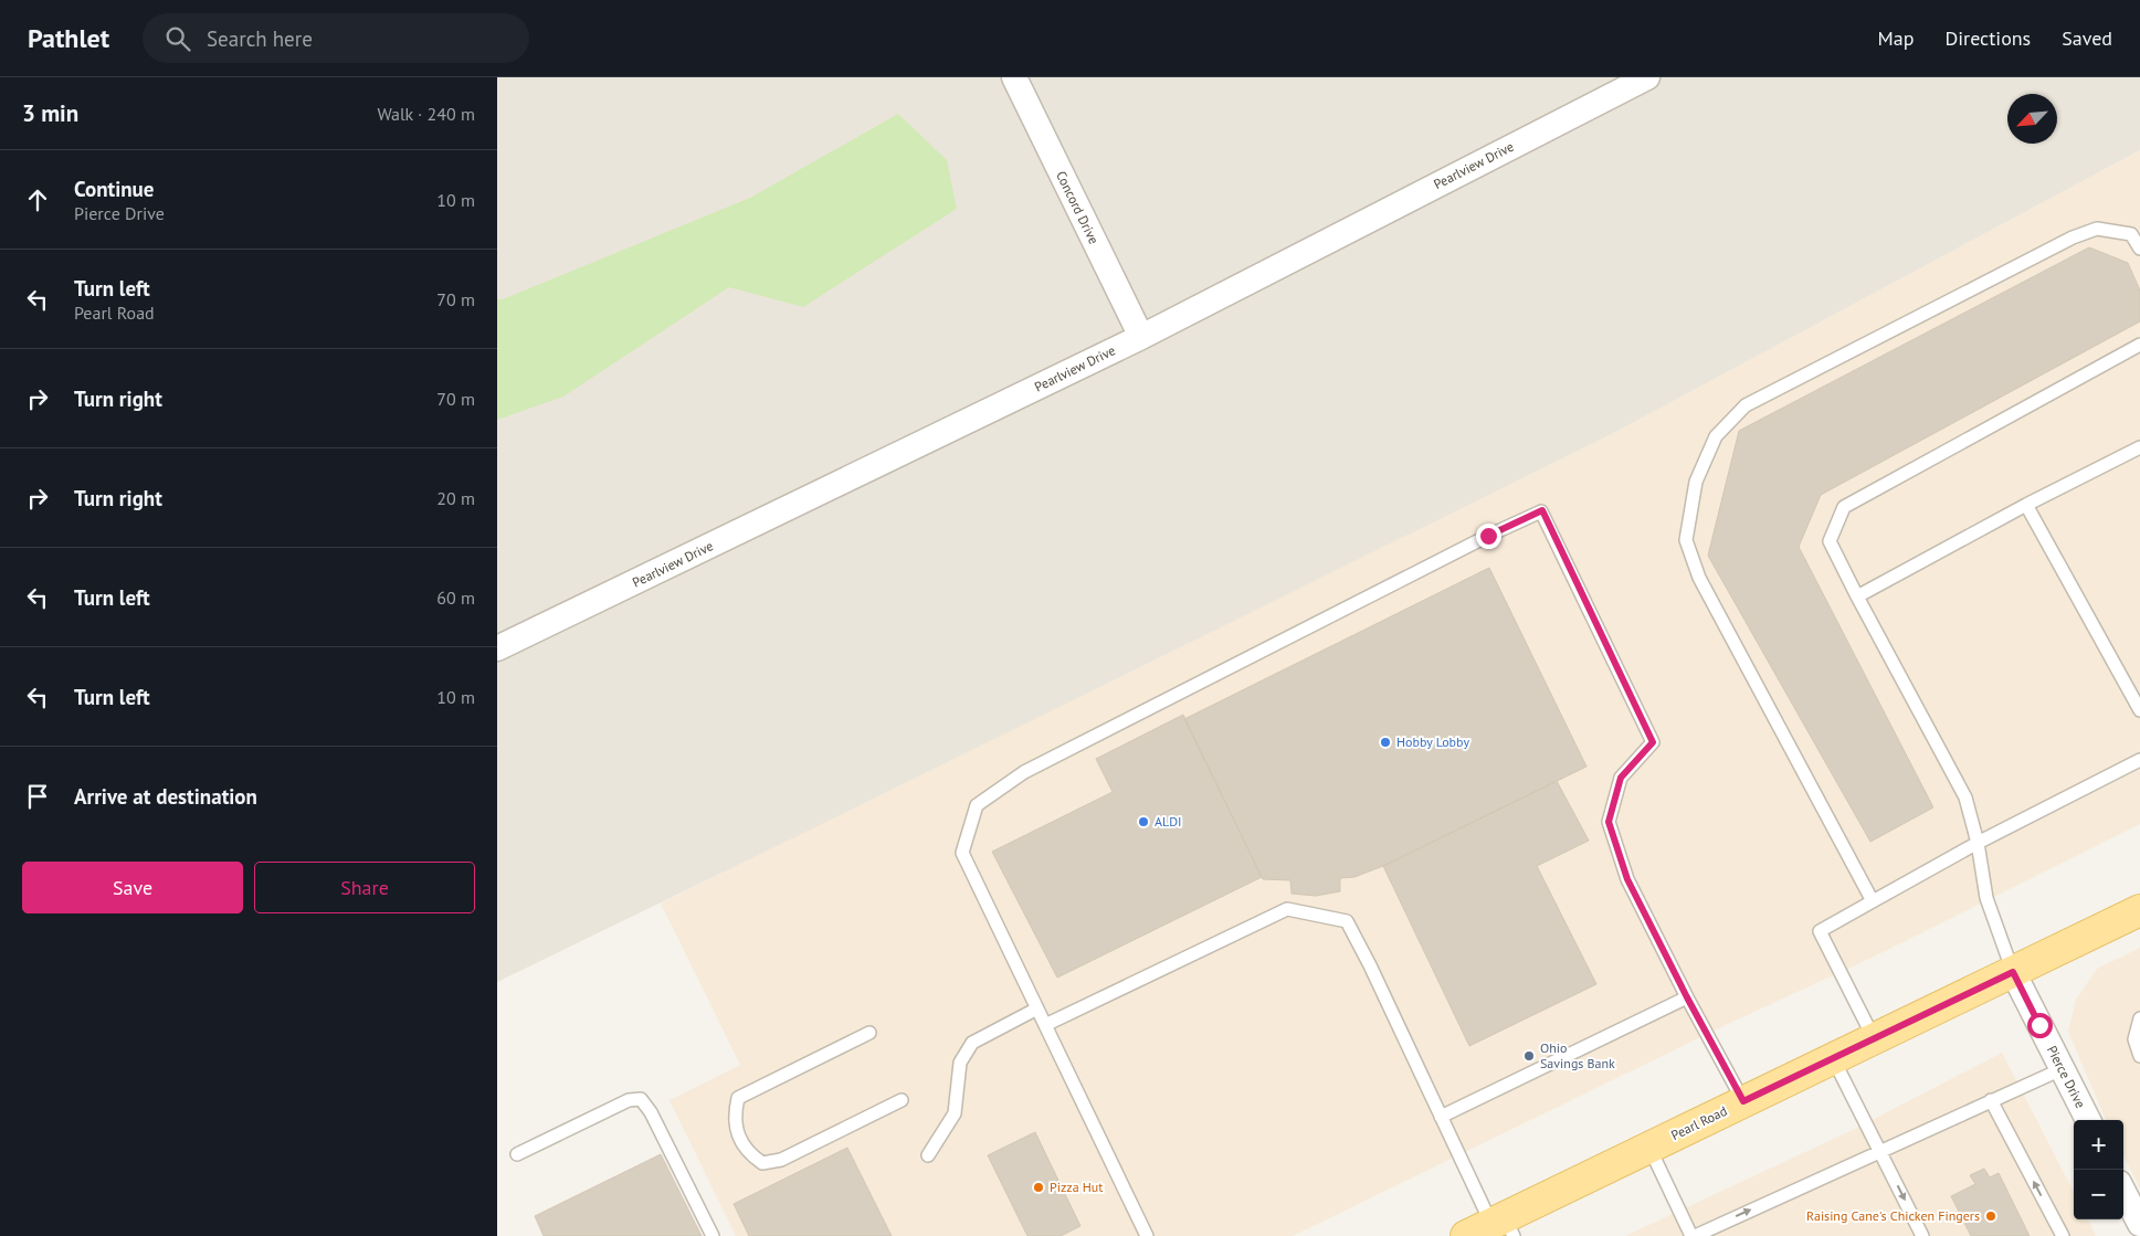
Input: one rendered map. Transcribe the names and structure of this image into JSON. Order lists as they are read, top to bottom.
{
  "streets": {
    "main road": ["Pearl Road"],
    "street": ["Pearlview Drive", "Concord Drive", "Pierce Drive"]
  },
  "crossings": [
    ["Pearlview Drive", "Concord Drive"],
    ["Pierce Drive", "Pearl Road"]
  ],
  "places": [
    "Hobby Lobby",
    "ALDI",
    "Ohio Savings Bank",
    "Pizza Hut",
    "Raising Cane's Chicken Fingers"
  ],
  "north": "bottom left",
  "page": {
    "header": "Pathlet",
    "search": "Search here",
    "nav": ["Map", "Directions", "Saved"],
    "heading": ["3 min", "Walk · 240 m"],
    "list": [
      ["Continue", "Pierce Drive", "10 m"],
      ["Turn left", "Pearl Road", "70 m"],
      ["Turn right", "70 m"],
      ["Turn right", "20 m"],
      ["Turn left", "60 m"],
      ["Turn left", "10 m"],
      "Arrive at destination"
    ],
    "buttons": ["Save", "Share"],
    "map_buttons": ["+", "−"]
  }
}
